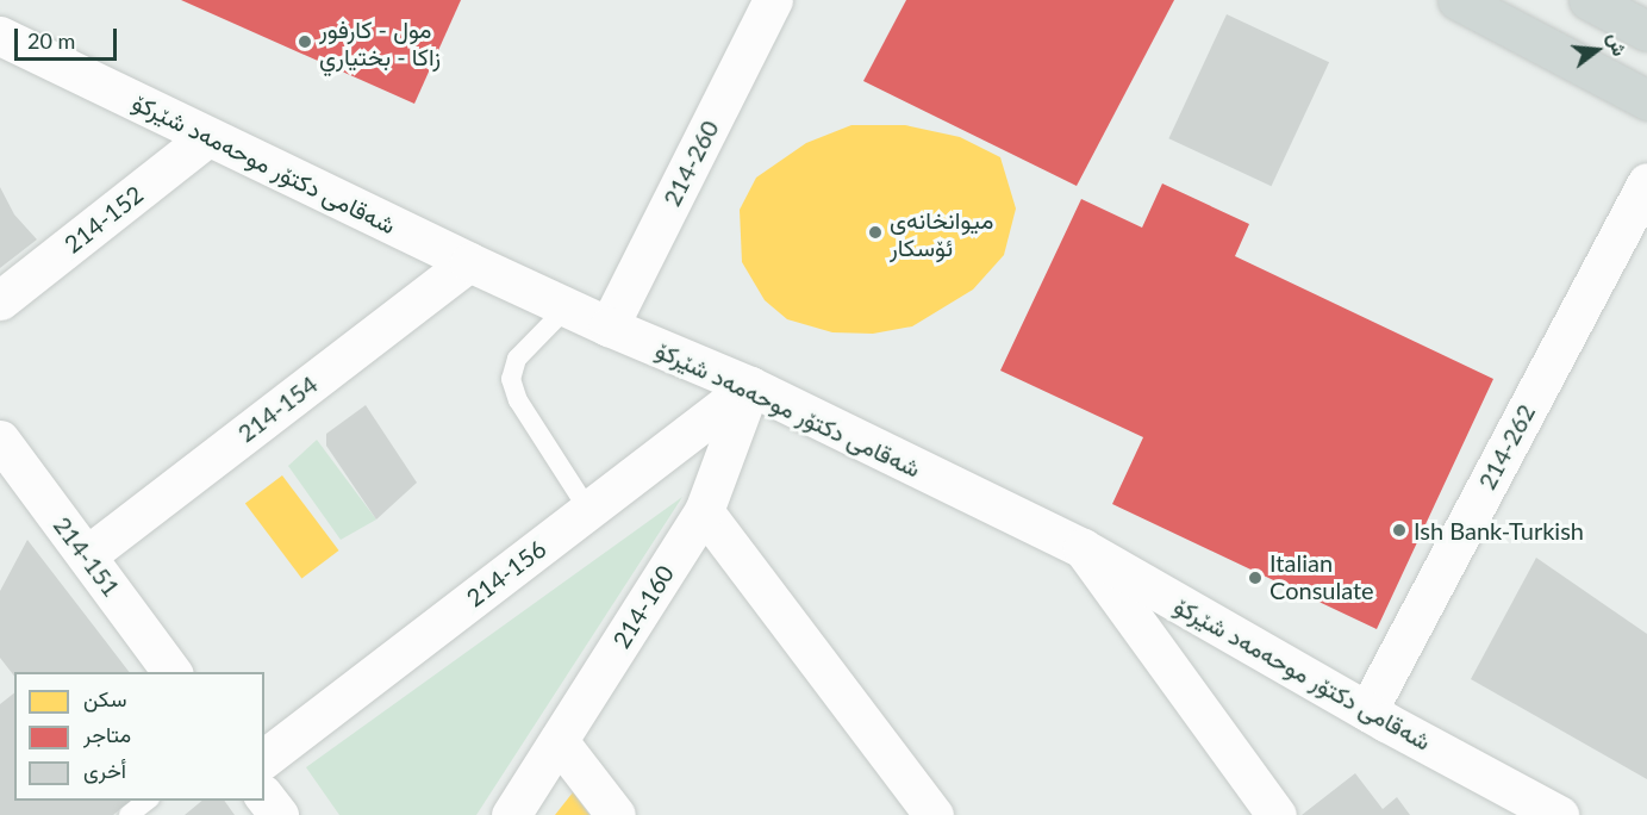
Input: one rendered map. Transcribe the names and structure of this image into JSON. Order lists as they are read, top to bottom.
{
  "streets": {
    "street": [
      "شەقامی دکتۆر موحەمەد شێرکۆ",
      "214-260",
      "214-152",
      "214-154",
      "214-262",
      "214-151",
      "214-156",
      "214-160"
    ]
  },
  "crossings": [
    ["شەقامی دکتۆر موحەمەد شێرکۆ", "214-260"],
    ["شەقامی دکتۆر موحەمەد شێرکۆ", "214-152"],
    ["شەقامی دکتۆر موحەمەد شێرکۆ", "214-154"],
    ["شەقامی دکتۆر موحەمەد شێرکۆ", "214-262"],
    ["شەقامی دکتۆر موحەمەد شێرکۆ", "214-156"],
    ["شەقامی دکتۆر موحەمەد شێرکۆ", "214-160"],
    ["214-154", "214-151"],
    ["214-156", "214-160"]
  ],
  "places": [
    "مول - كارفور زاكا - بختياري",
    "میوانخانەی ئۆسکار",
    "Ish Bank-Turkish",
    "Italian Consulate"
  ],
  "legend": ["سكن", "متاجر", "أخرى"],
  "scale_bar": "20 m",
  "north": "right"
}
